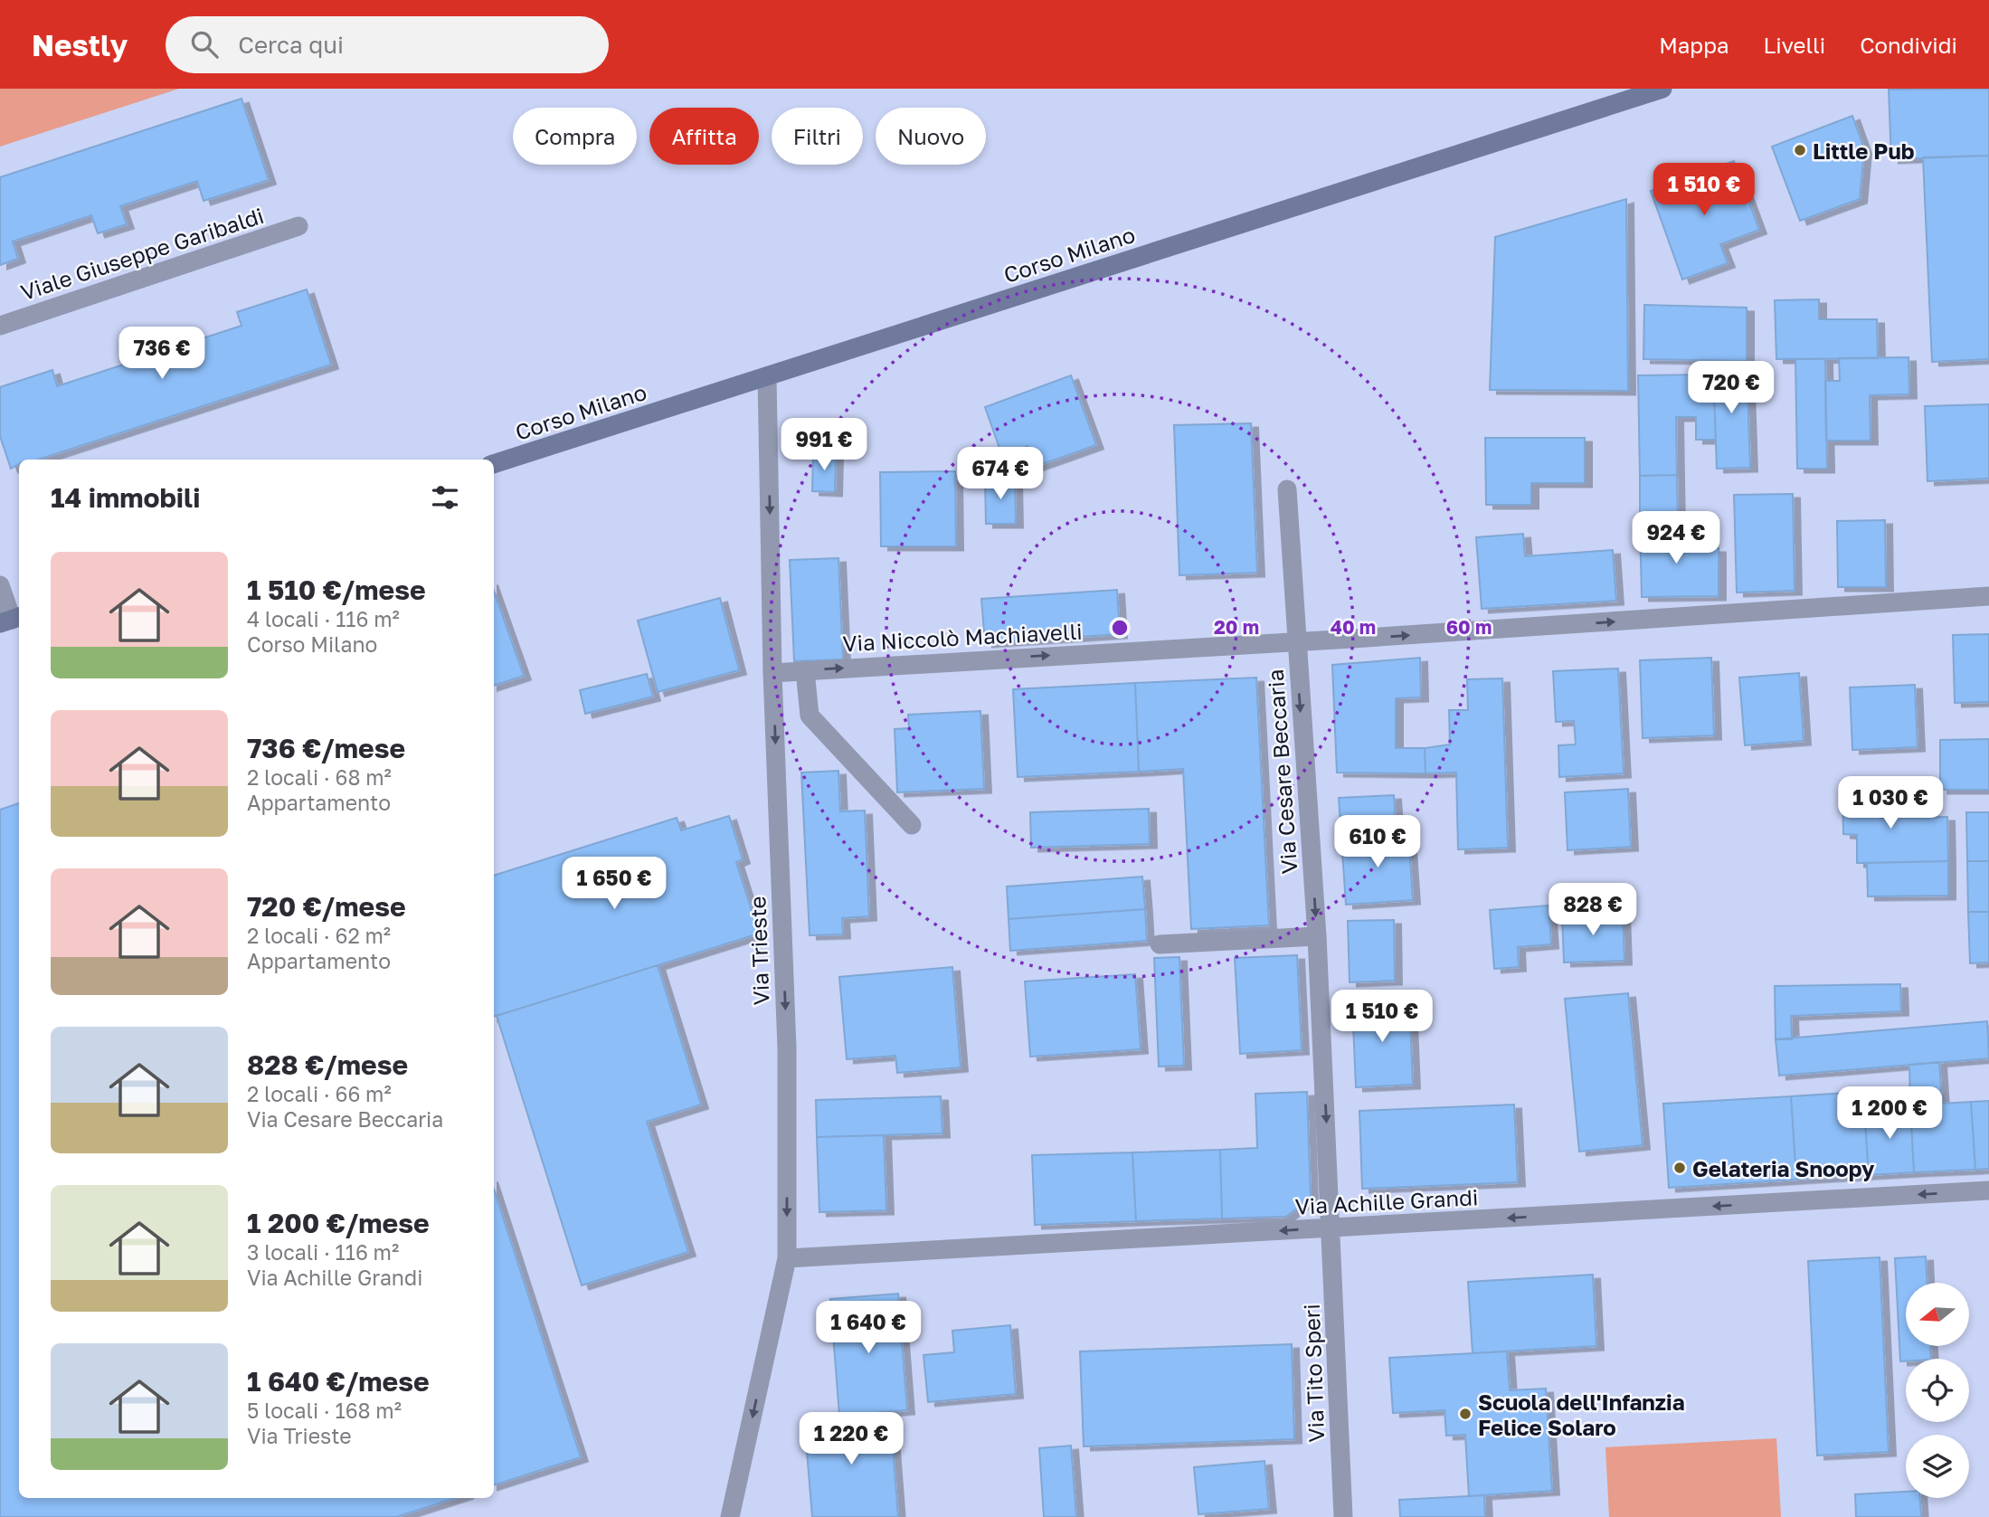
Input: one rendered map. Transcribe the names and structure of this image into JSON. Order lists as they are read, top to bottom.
{
  "streets": {
    "main road": ["Corso Milano"],
    "street": [
      "Viale Giuseppe Garibaldi",
      "Via Niccolò Machiavelli",
      "Via Cesare Beccaria",
      "Via Trieste",
      "Via Achille Grandi",
      "Via Tito Speri"
    ]
  },
  "crossings": [
    ["Corso Milano", "Via Trieste"],
    ["Via Niccolò Machiavelli", "Via Cesare Beccaria"],
    ["Via Niccolò Machiavelli", "Via Trieste"],
    ["Via Cesare Beccaria", "Via Achille Grandi"],
    ["Via Cesare Beccaria", "Via Tito Speri"],
    ["Via Trieste", "Via Achille Grandi"],
    ["Via Achille Grandi", "Via Tito Speri"]
  ],
  "one_way": [
    "Via Niccolò Machiavelli",
    "Via Cesare Beccaria",
    "Via Trieste",
    "Via Achille Grandi"
  ],
  "places": ["Little Pub", "Gelateria Snoopy", "Scuola dell'Infanzia Felice Solaro"],
  "north": "left",
  "page": {
    "header": "Nestly",
    "search": "Cerca qui",
    "nav": ["Mappa", "Livelli", "Condividi"],
    "chip": [
      "Compra",
      "Affitta",
      "Filtri",
      "Nuovo"
    ],
    "price": [
      "1 510 €",
      "736 €",
      "720 €",
      "991 €",
      "674 €",
      "924 €",
      "1 030 €",
      "610 €",
      "1 650 €",
      "828 €",
      "1 510 €",
      "1 200 €",
      "1 640 €",
      "1 220 €"
    ],
    "heading": "14 immobili",
    "list": [
      {
        "name": "1 510 €/mese",
        "note": "4 locali · 116 m² · Corso Milano"
      },
      {
        "name": "736 €/mese",
        "note": "2 locali · 68 m² · Appartamento"
      },
      {
        "name": "720 €/mese",
        "note": "2 locali · 62 m² · Appartamento"
      },
      {
        "name": "828 €/mese",
        "note": "2 locali · 66 m² · Via Cesare Beccaria"
      },
      {
        "name": "1 200 €/mese",
        "note": "3 locali · 116 m² · Via Achille Grandi"
      },
      {
        "name": "1 640 €/mese",
        "note": "5 locali · 168 m² · Via Trieste"
      }
    ]
  },
  "rings": ["20 m", "40 m", "60 m"]
}
